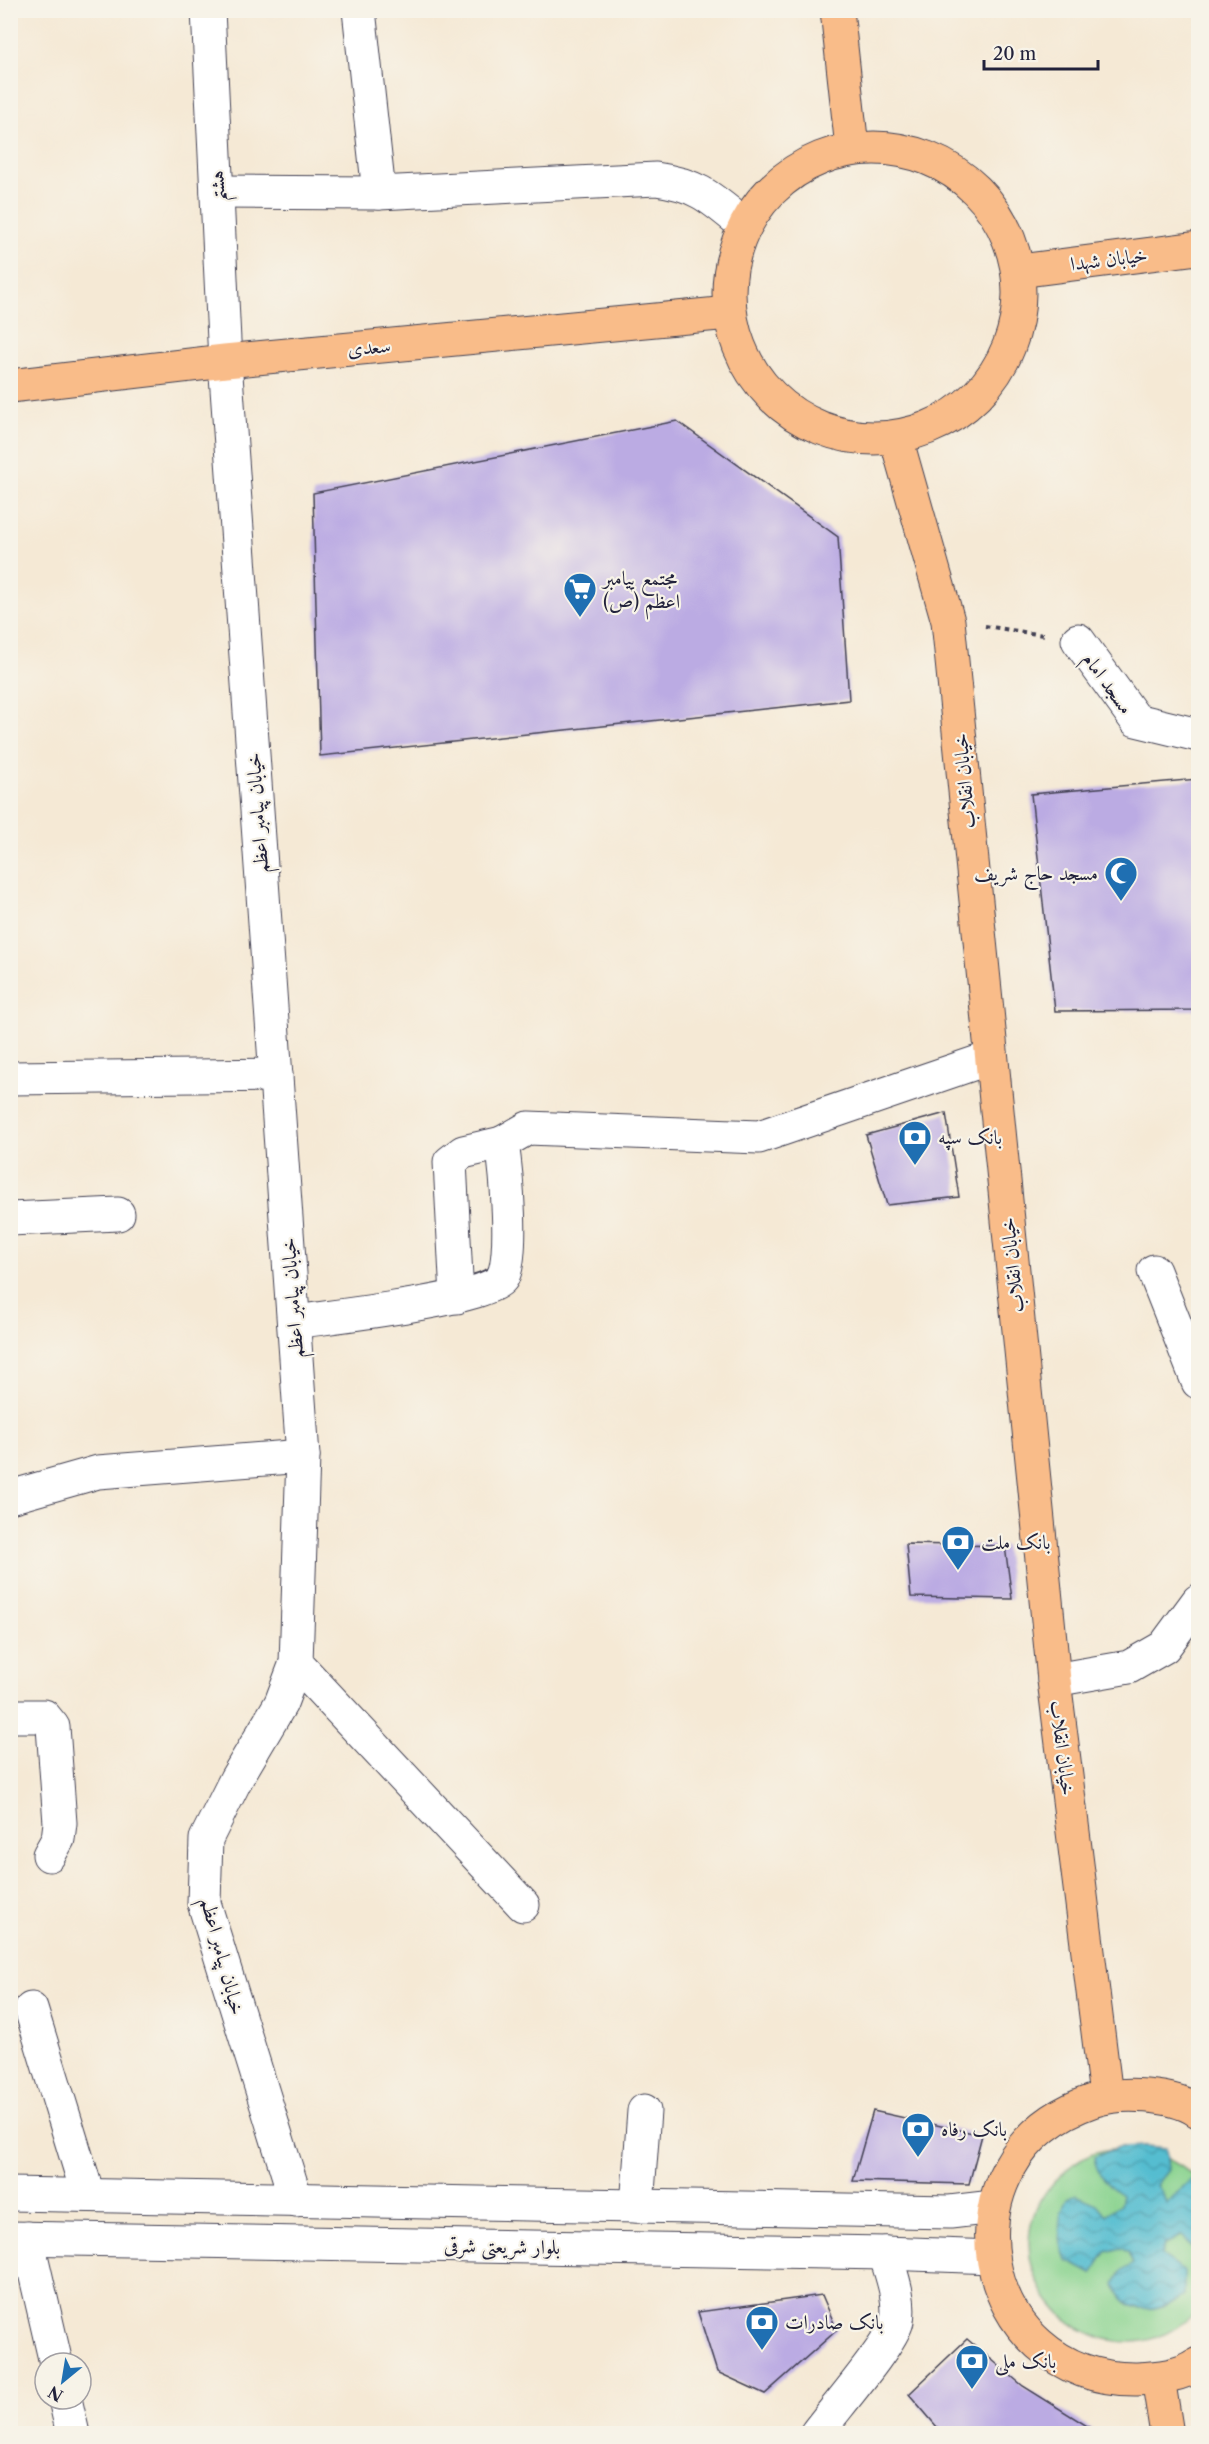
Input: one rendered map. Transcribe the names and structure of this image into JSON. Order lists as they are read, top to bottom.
{
  "streets": {
    "main road": ["خیابان شهدا", "سعدی", "خیابان انقلاب"],
    "street": [
      "هشتم",
      "مسجد امام",
      "خیابان پیامبر اعظم",
      "بلوار شریعتی شرقی"
    ]
  },
  "crossings": [
    ["هشتم", "سعدی"],
    ["هشتم", "خیابان پیامبر اعظم"],
    ["سعدی", "خیابان پیامبر اعظم"],
    ["مسجد امام", "خیابان انقلاب"]
  ],
  "places": {
    "supermarket": ["مجتمع پیامبر اعظم (ص)"],
    "mosque": ["مسجد حاج شریف"],
    "bank": [
      "بانک سپه",
      "بانک ملت",
      "بانک رفاه",
      "بانک صادرات",
      "بانک ملی"
    ]
  },
  "scale_bar": "20 m",
  "north": "bottom left"
}
